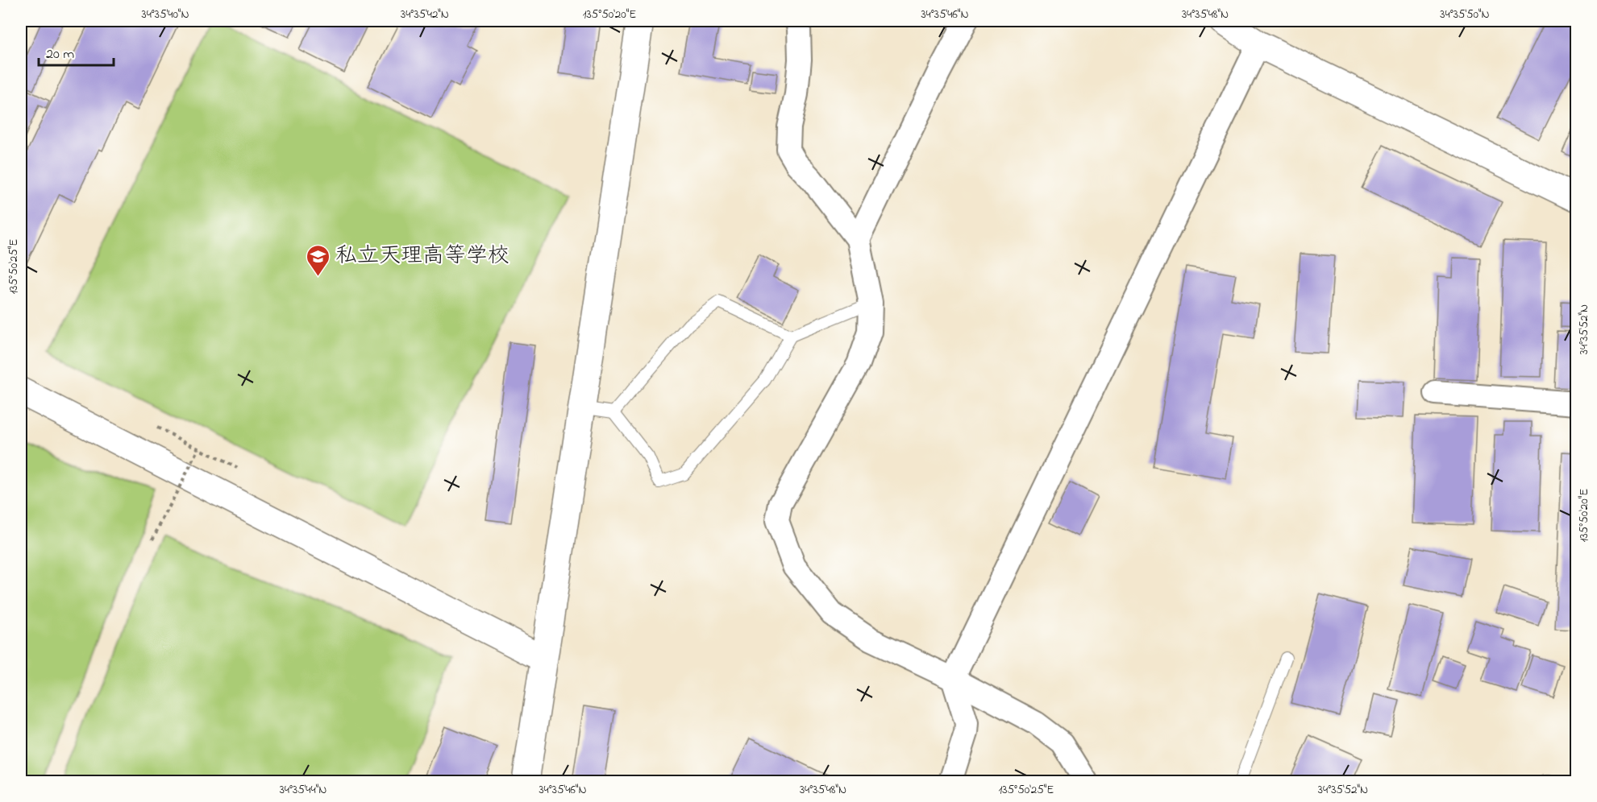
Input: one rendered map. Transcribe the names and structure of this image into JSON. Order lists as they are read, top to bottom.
{
  "places": {
    "school or university": ["私立天理高等学校"]
  },
  "scale_bar": "20 m",
  "coordinates": [
    "34°35'40\"N",
    "34°35'42\"N",
    "135°50'20\"E",
    "34°35'46\"N",
    "34°35'48\"N",
    "34°35'50\"N",
    "135°50'25\"E",
    "34°35'52\"N",
    "34°35'44\"N"
  ]
}
